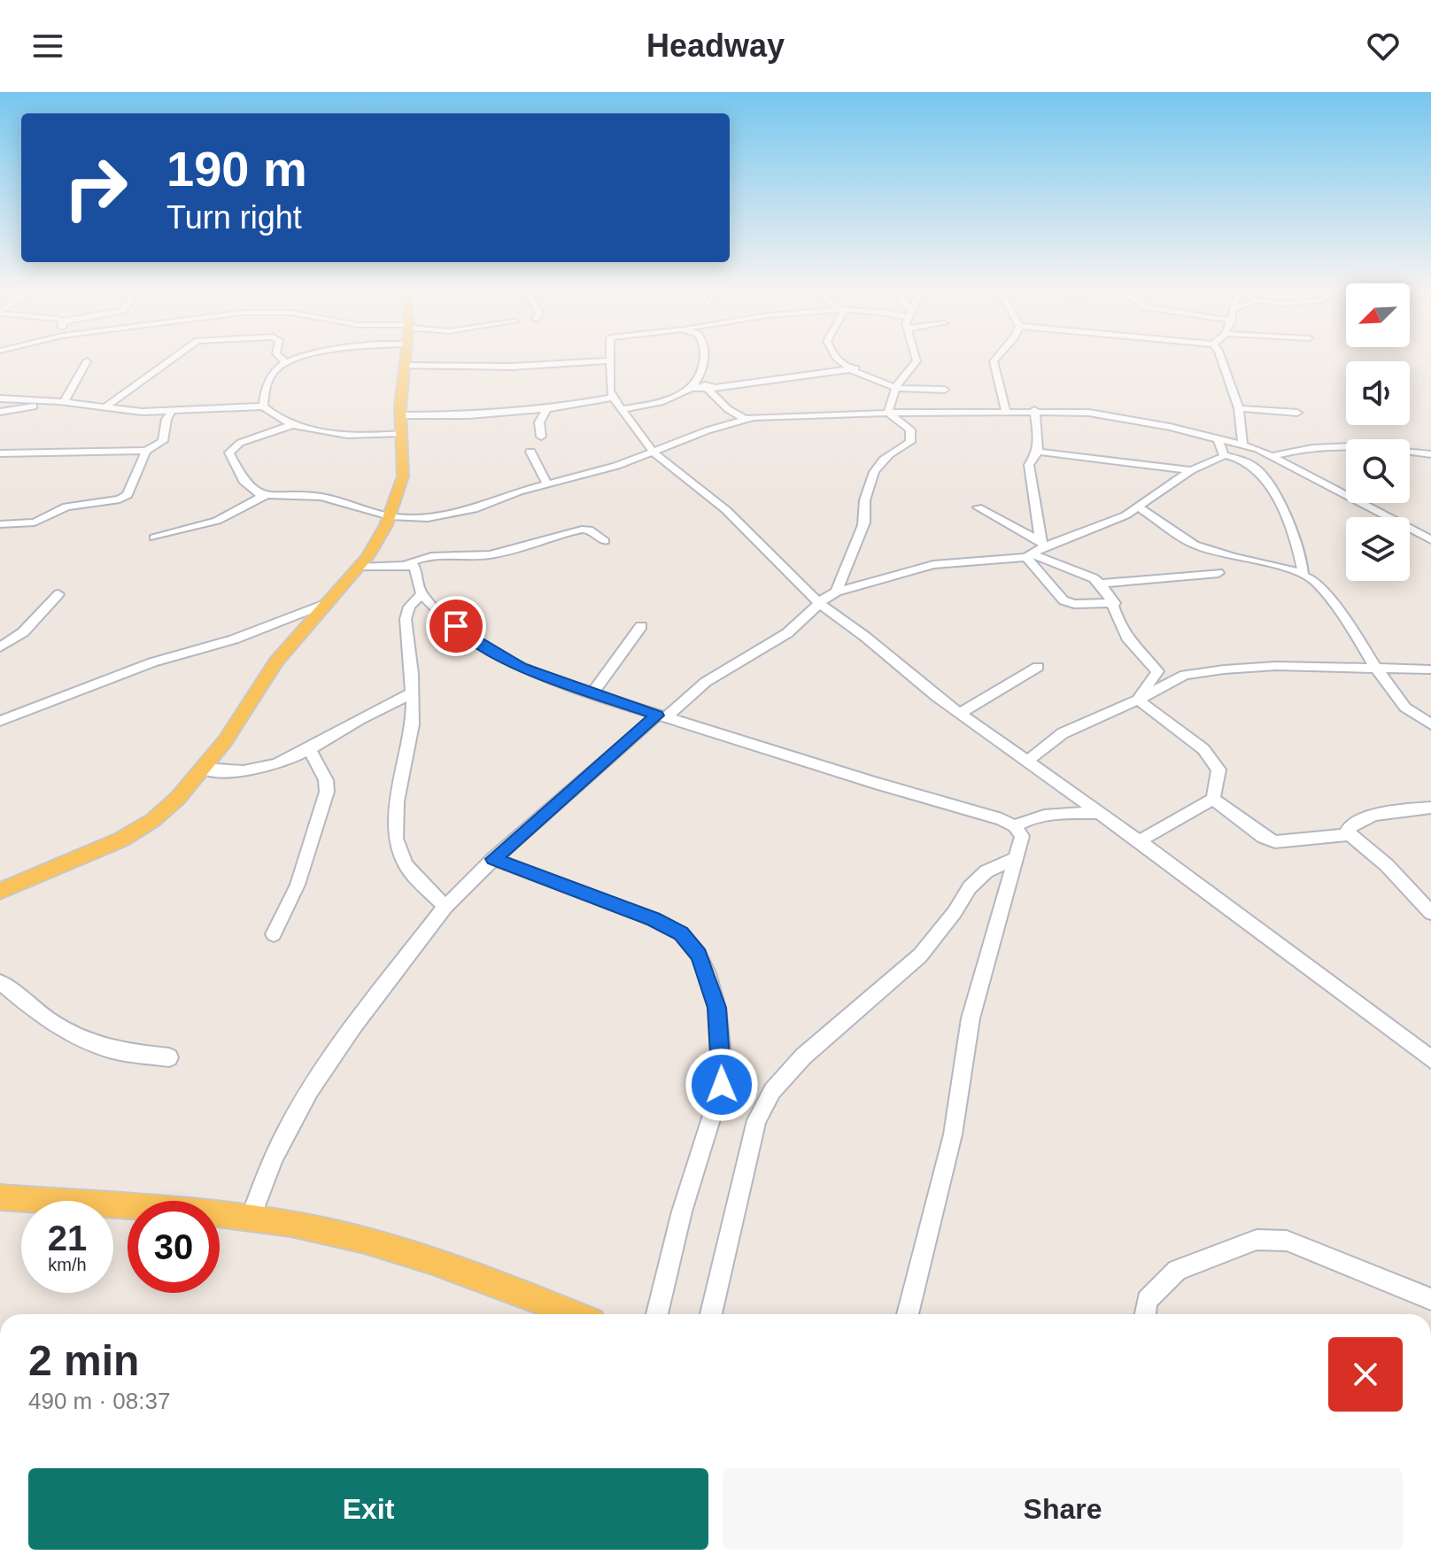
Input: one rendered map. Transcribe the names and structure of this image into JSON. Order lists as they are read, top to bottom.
{
  "north": "bottom left",
  "page": {
    "header": "Headway",
    "turn": ["190 m", "Turn right"],
    "speed": "21 km/h",
    "limit": "30",
    "heading": ["2 min", "490 m · 08:37"],
    "buttons": ["Exit", "Share"]
  }
}
